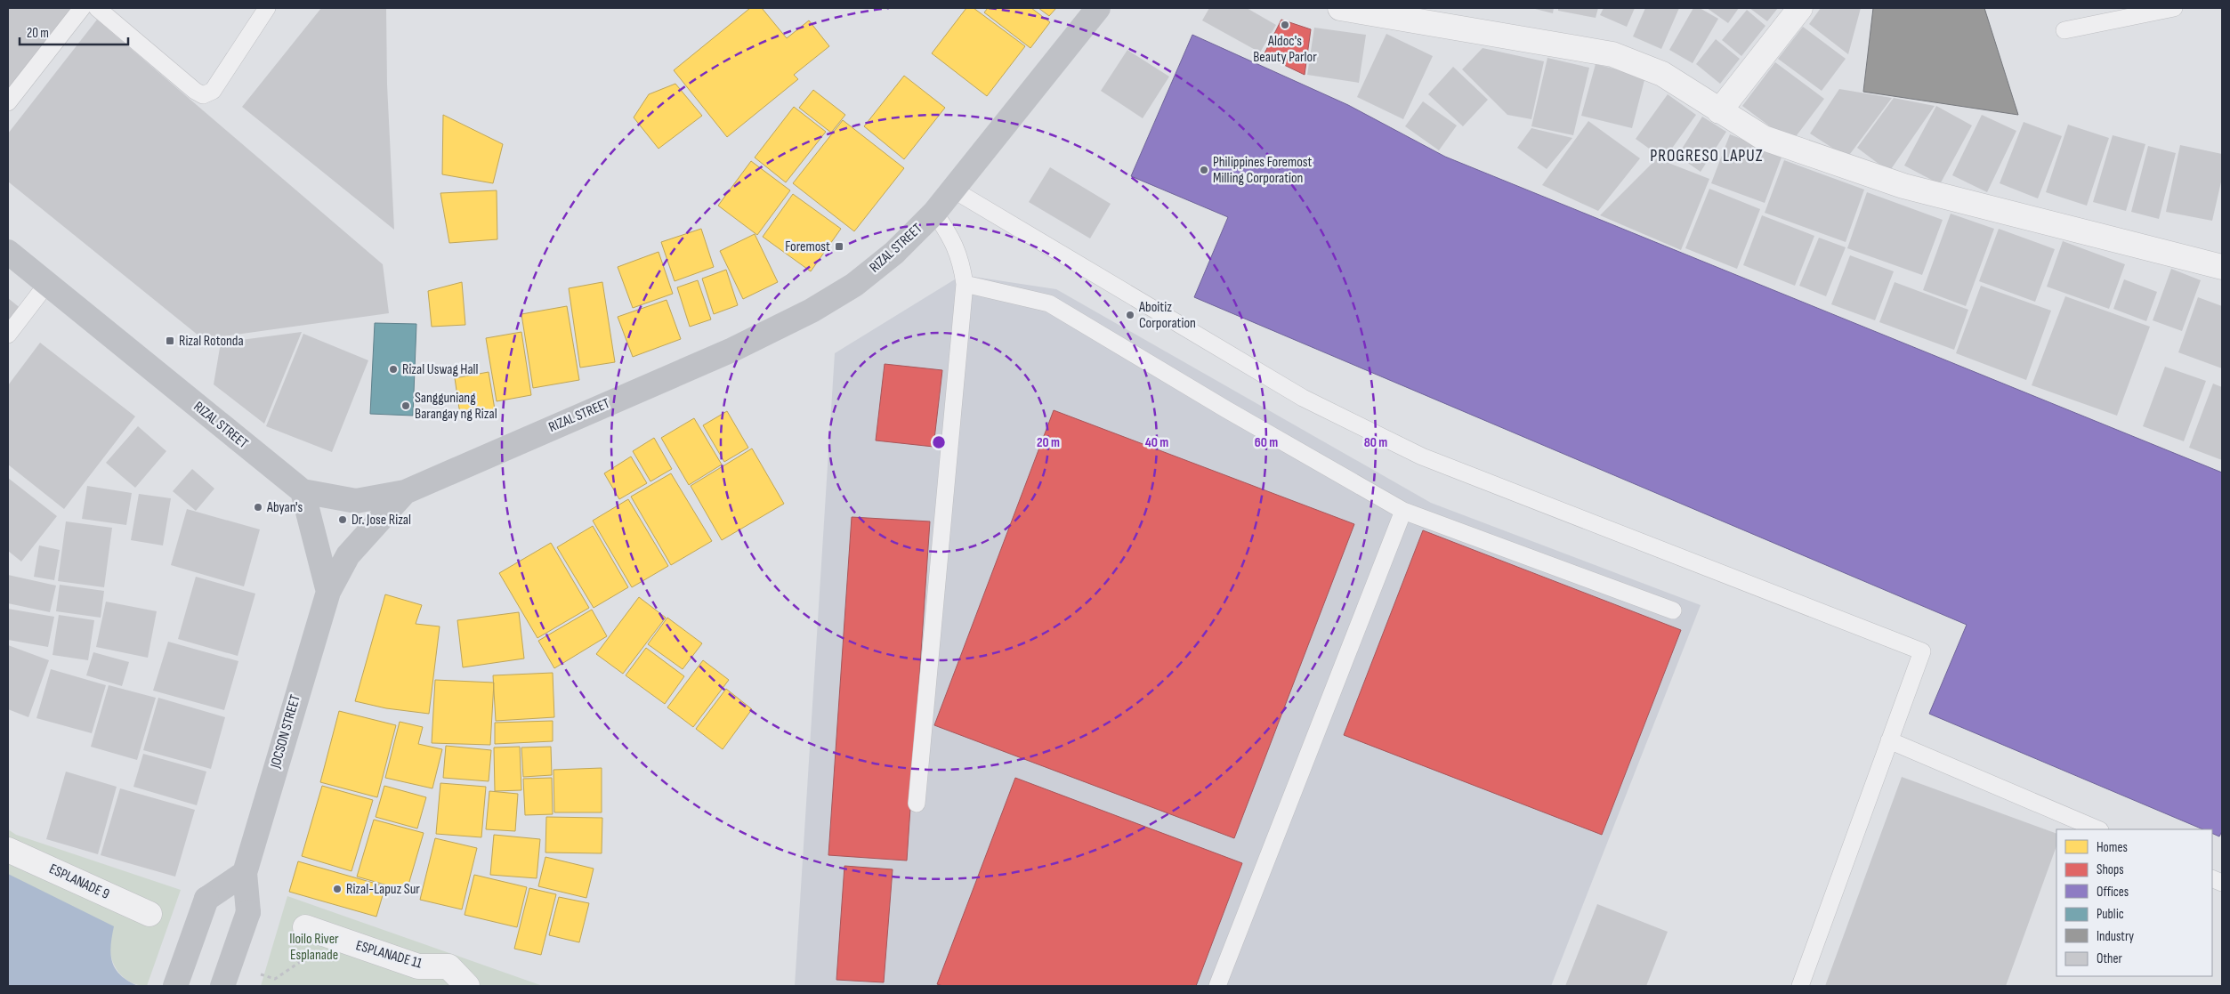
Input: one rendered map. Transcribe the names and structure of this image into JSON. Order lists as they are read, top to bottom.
{
  "streets": {
    "main road": ["RIZAL STREET", "JOCSON STREET"],
    "street": ["ESPLANADE 9", "ESPLANADE 11"]
  },
  "crossings": [
    ["RIZAL STREET", "JOCSON STREET"]
  ],
  "districts": ["PROGRESO LAPUZ"],
  "parks": ["Iloilo River Esplanade"],
  "places": {
    "other": [
      "Aldoc's Beauty Parlor",
      "Philippines Foremost Milling Corporation",
      "Aboitiz Corporation",
      "Rizal Uswag Hall",
      "Sangguniang Barangay ng Rizal",
      "Abyan's",
      "Dr. Jose Rizal",
      "Rizal-Lapuz Sur"
    ],
    "transit": ["Foremost", "Rizal Rotonda"]
  },
  "legend": [
    "Homes",
    "Shops",
    "Offices",
    "Public",
    "Industry",
    "Other"
  ],
  "scale_bar": "20 m",
  "rings": [
    "20 m",
    "40 m",
    "60 m",
    "80 m"
  ]
}
